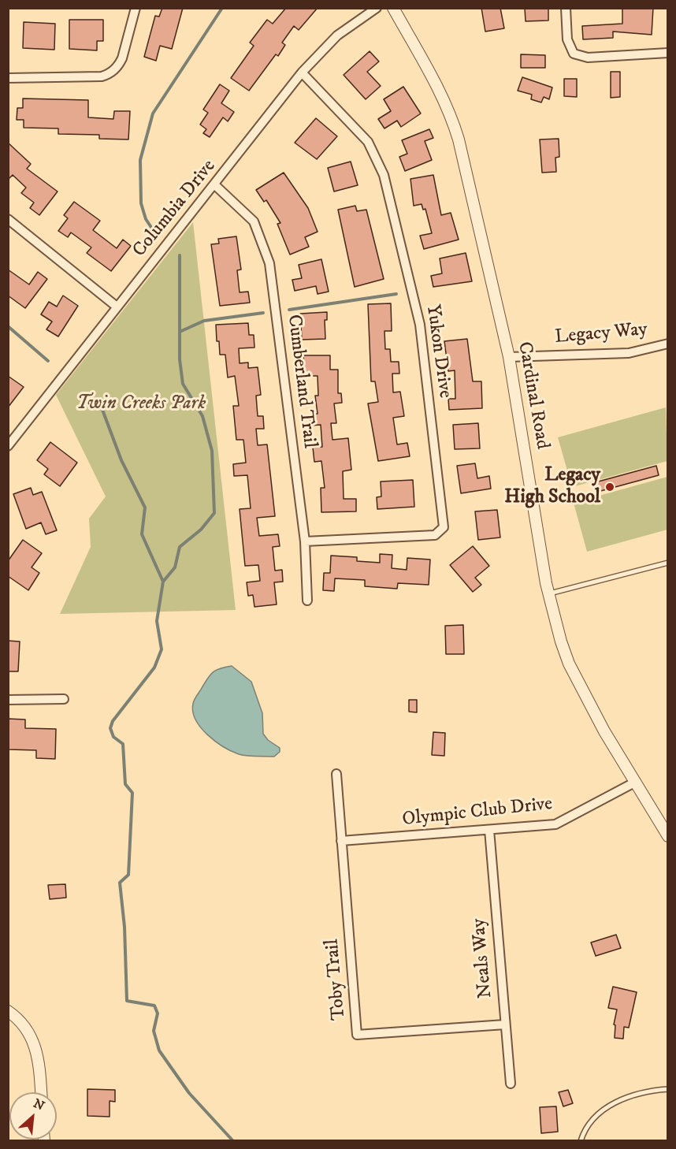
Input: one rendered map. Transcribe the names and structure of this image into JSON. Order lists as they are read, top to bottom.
{
  "streets": {
    "street": [
      "Columbia Drive",
      "Legacy Way",
      "Yukon Drive",
      "Cumberland Trail",
      "Cardinal Road",
      "Olympic Club Drive",
      "Neals Way",
      "Toby Trail"
    ]
  },
  "crossings": [
    ["Columbia Drive", "Yukon Drive"],
    ["Columbia Drive", "Cumberland Trail"],
    ["Legacy Way", "Cardinal Road"],
    ["Yukon Drive", "Cumberland Trail"],
    ["Cardinal Road", "Olympic Club Drive"],
    ["Olympic Club Drive", "Neals Way"],
    ["Olympic Club Drive", "Toby Trail"],
    ["Neals Way", "Toby Trail"]
  ],
  "parks": ["Twin Creeks Park"],
  "places": ["Legacy High School"],
  "north": "top right"
}
